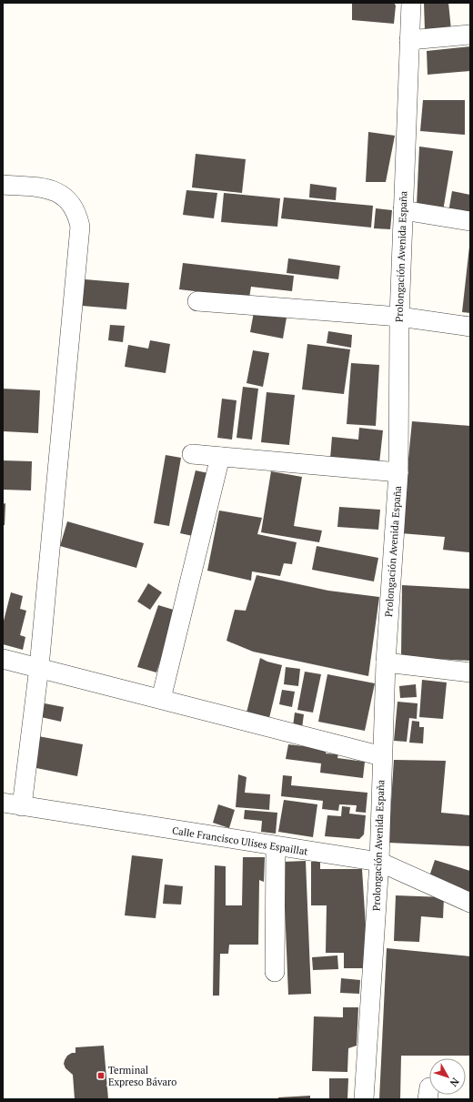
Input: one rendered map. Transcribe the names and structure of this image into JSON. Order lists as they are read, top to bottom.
{
  "streets": {
    "street": ["Prolongación Avenida España", "Calle Francisco Ulises Espaillat"]
  },
  "crossings": [
    ["Prolongación Avenida España", "Calle Francisco Ulises Espaillat"]
  ],
  "places": {
    "transit": ["Terminal Expreso Bávaro"]
  },
  "north": "bottom right"
}
